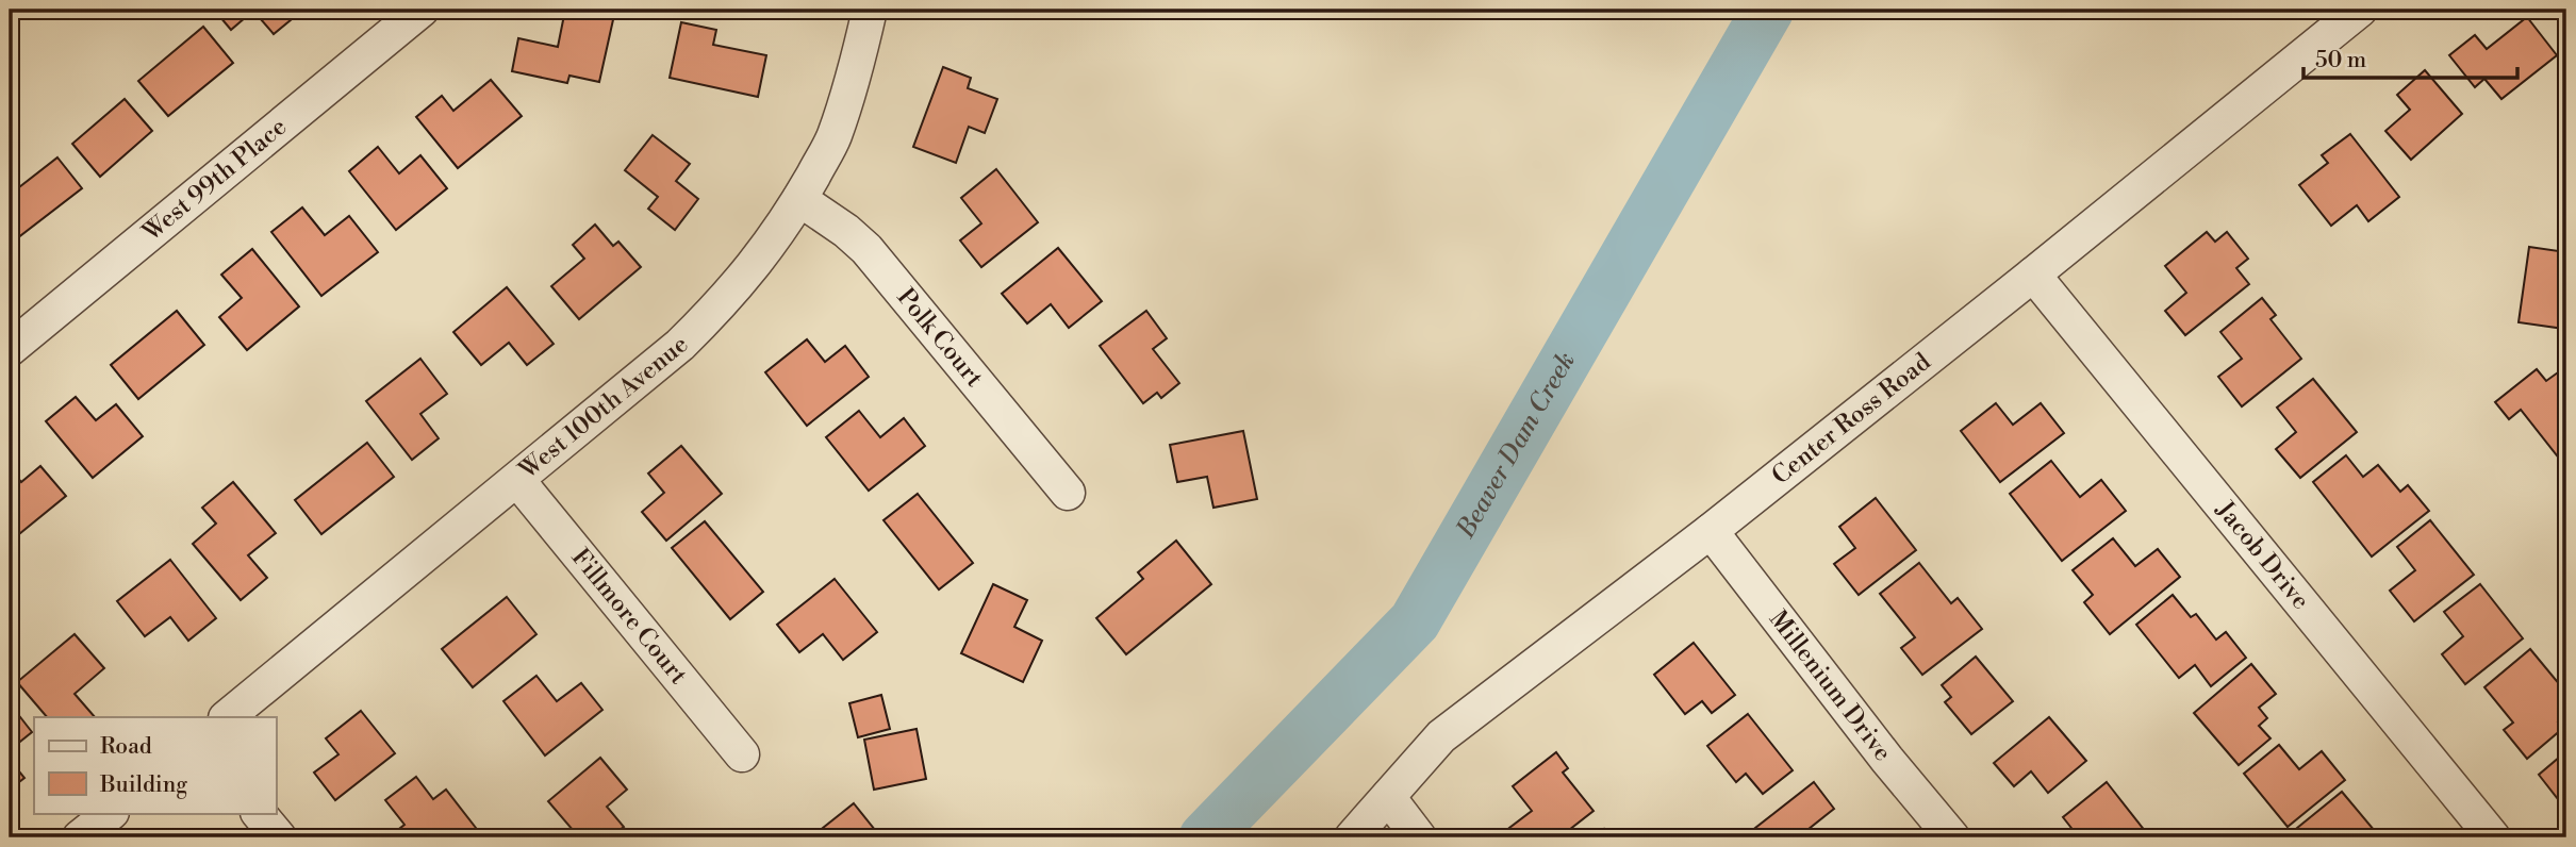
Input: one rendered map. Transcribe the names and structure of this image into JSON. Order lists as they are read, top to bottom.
{
  "streets": {
    "street": [
      "West 99th Place",
      "Polk Court",
      "West 100th Avenue",
      "Center Ross Road",
      "Jacob Drive",
      "Fillmore Court",
      "Millenium Drive"
    ]
  },
  "crossings": [
    ["Polk Court", "West 100th Avenue"],
    ["West 100th Avenue", "Fillmore Court"],
    ["Center Ross Road", "Jacob Drive"],
    ["Center Ross Road", "Millenium Drive"]
  ],
  "water": ["Beaver Dam Creek"],
  "legend": ["Road", "Building"],
  "scale_bar": "50 m"
}
